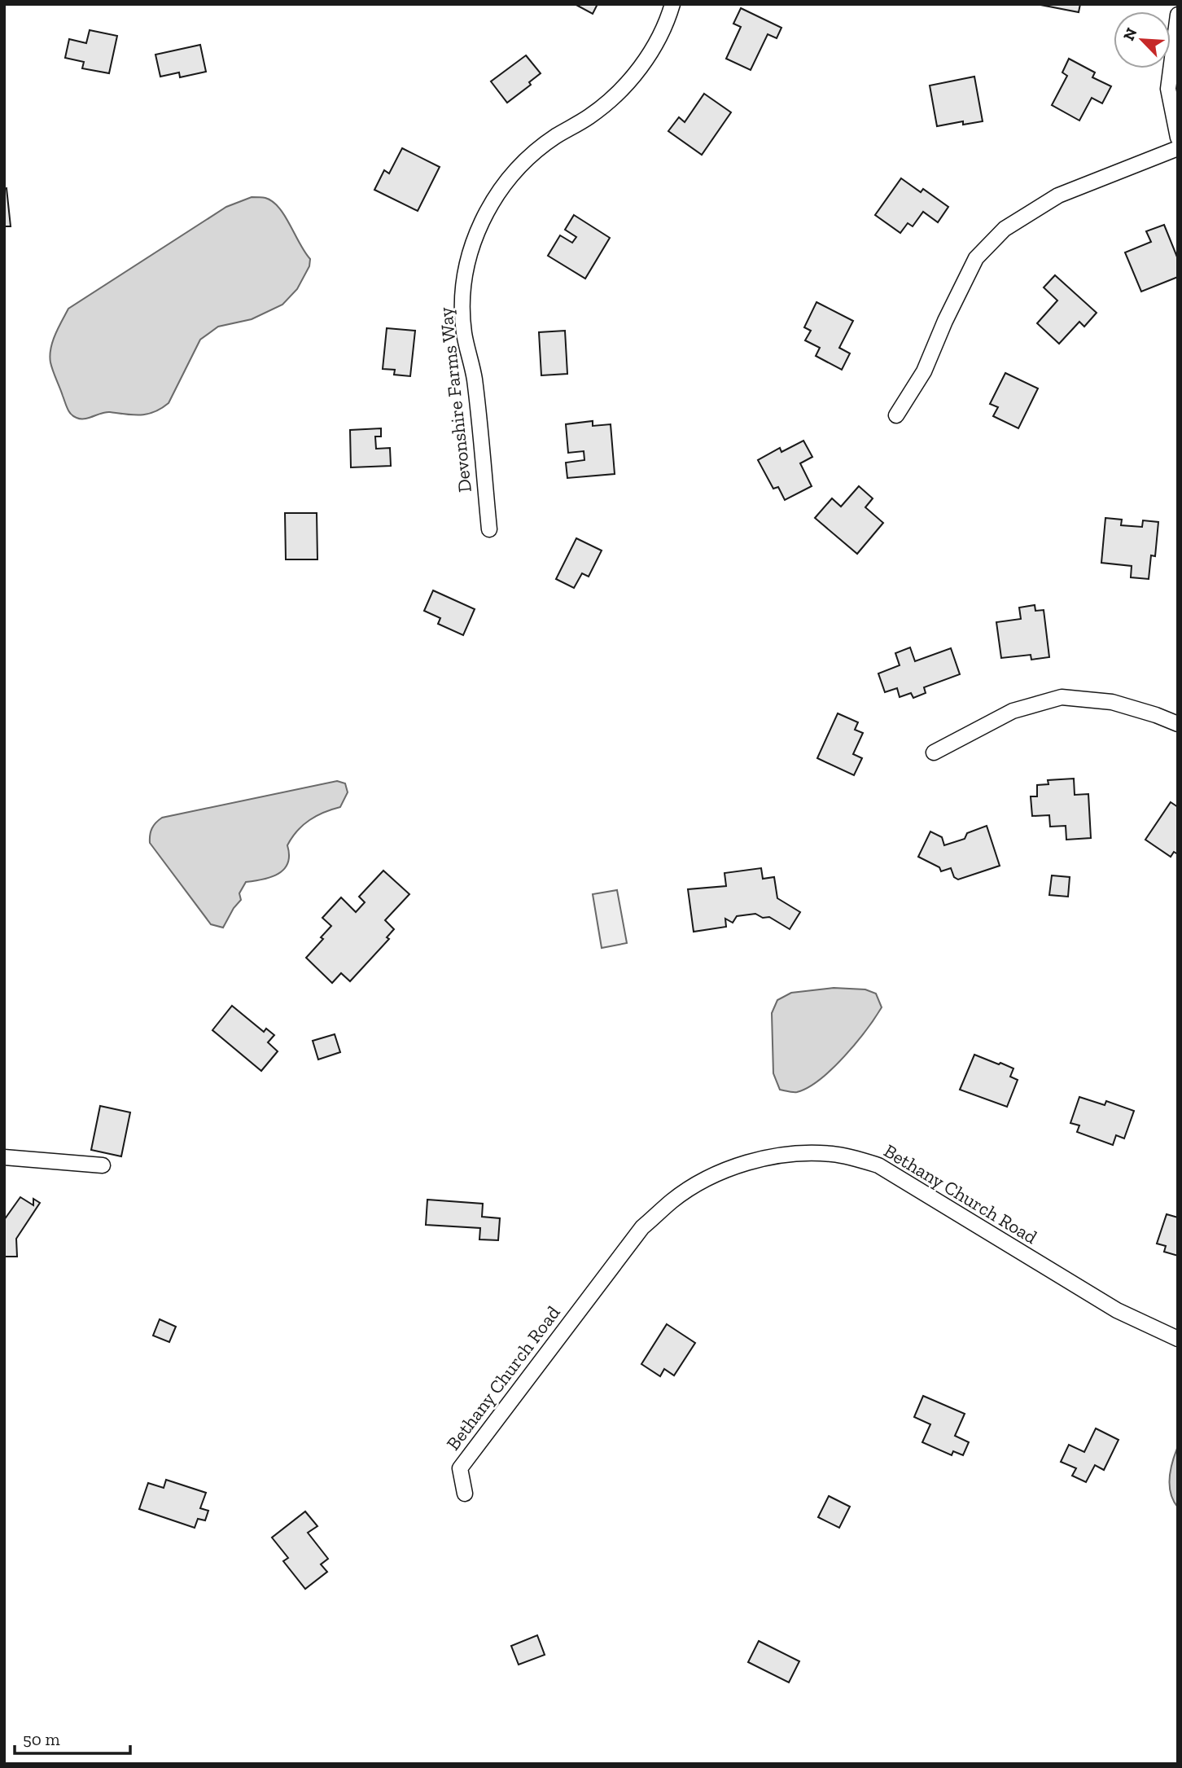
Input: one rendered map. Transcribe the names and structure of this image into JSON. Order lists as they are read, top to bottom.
{
  "streets": {
    "street": ["Devonshire Farms Way", "Bethany Church Road"]
  },
  "scale_bar": "50 m",
  "north": "top left"
}
